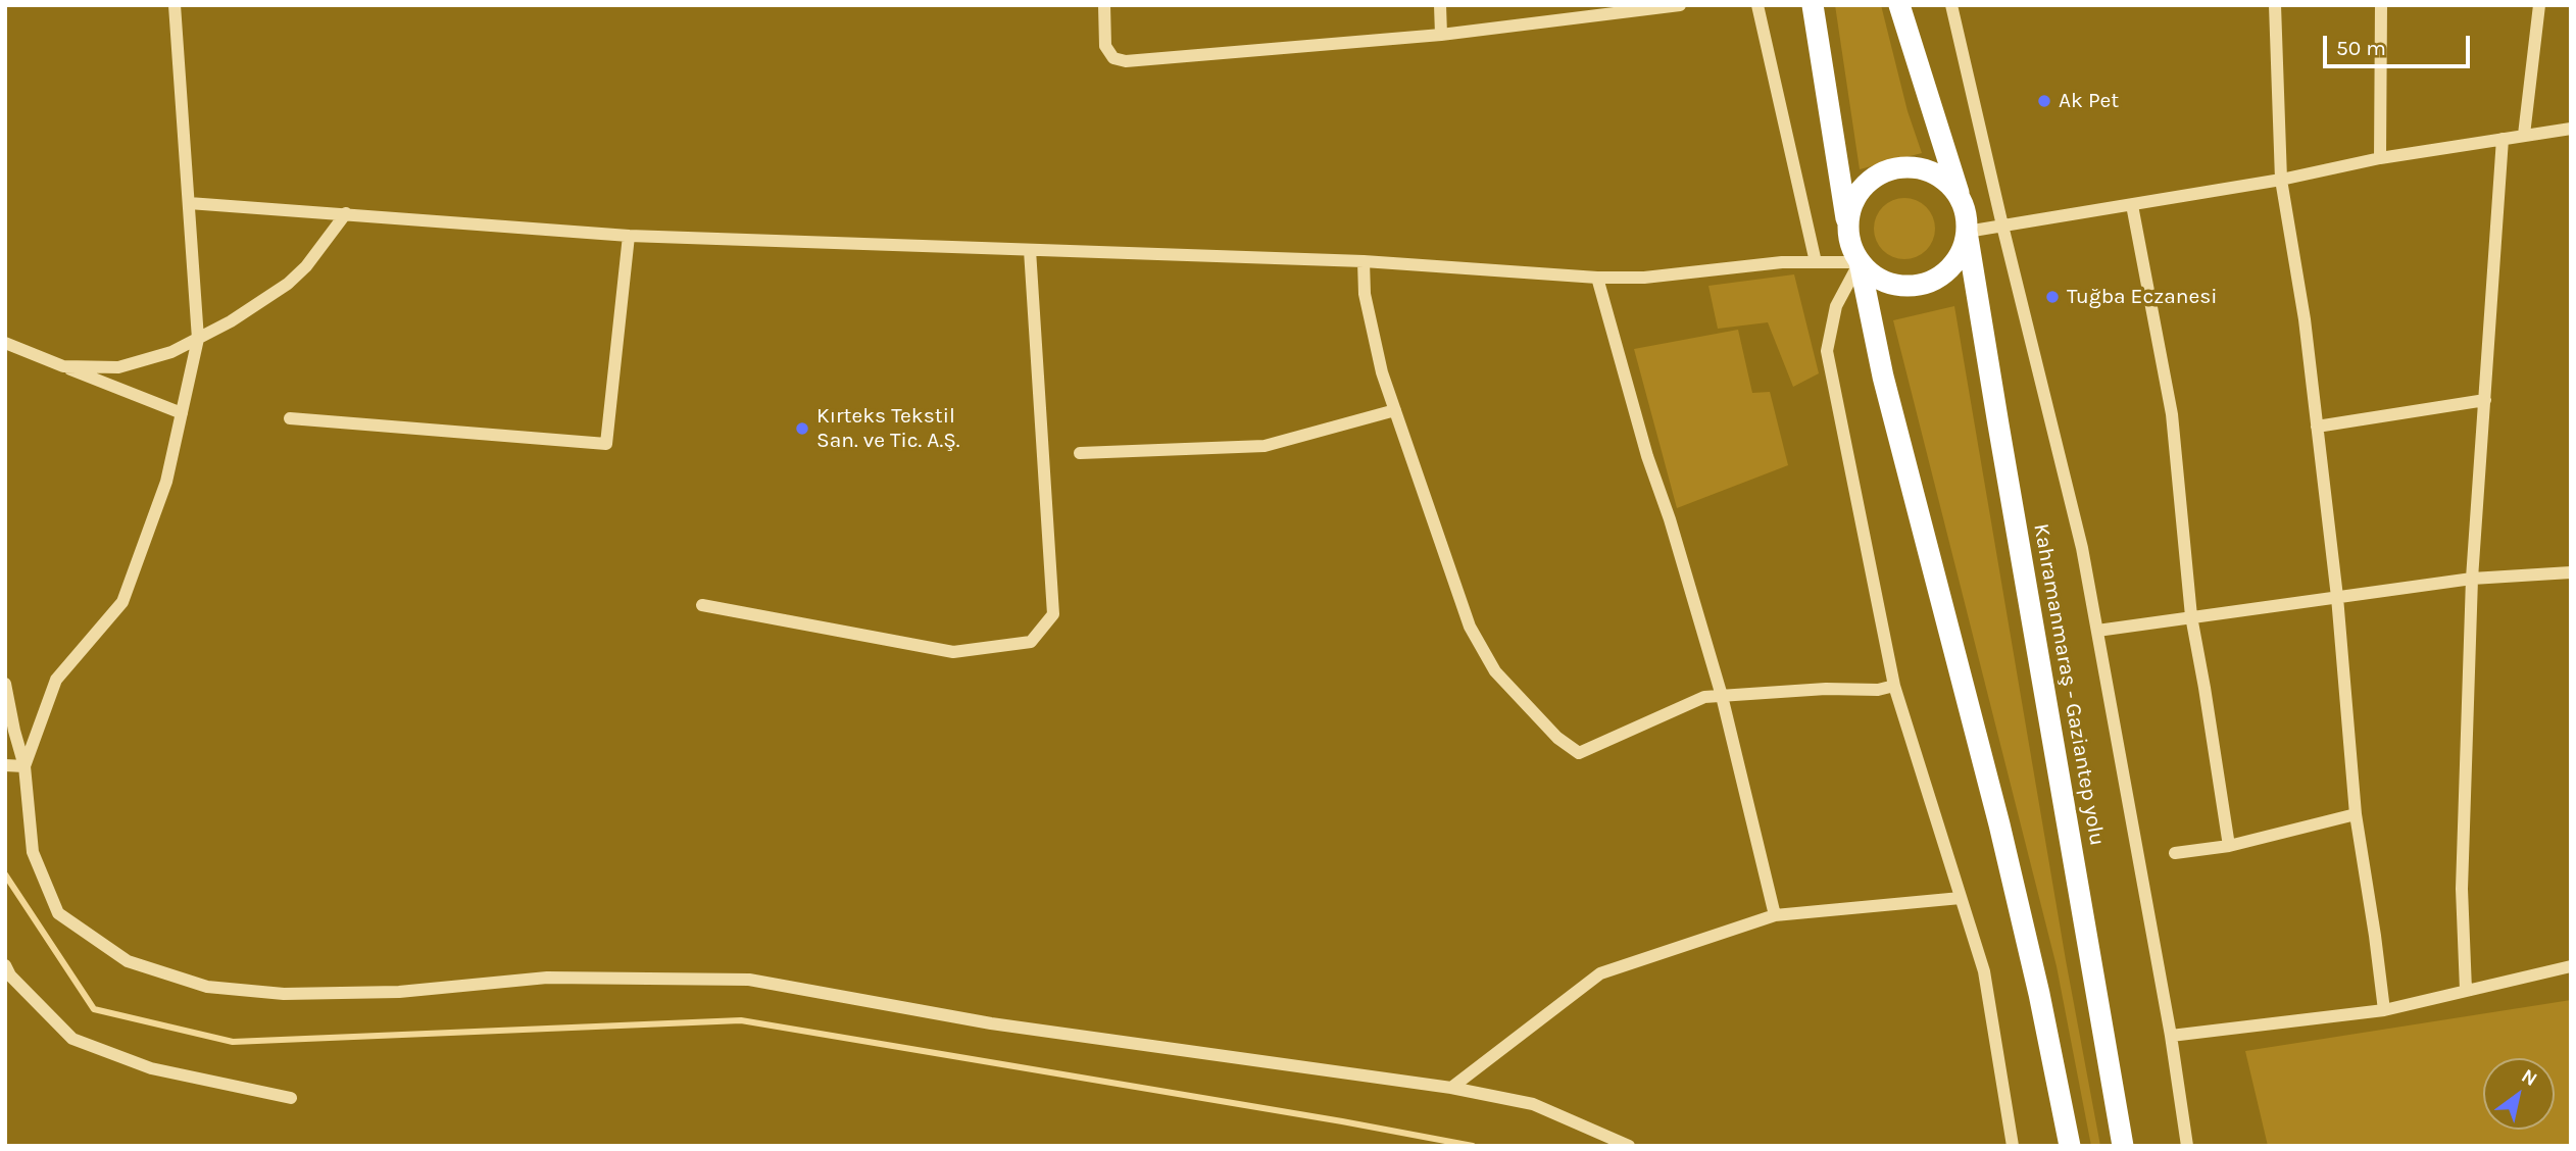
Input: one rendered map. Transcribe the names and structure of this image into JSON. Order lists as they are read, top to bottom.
{
  "streets": {
    "highway": ["Kahramanmaraş - Gaziantep yolu"]
  },
  "places": ["Ak Pet", "Tuğba Eczanesi", "Kırteks Tekstil San. ve Tic. A.Ş."],
  "scale_bar": "50 m",
  "north": "top right"
}
